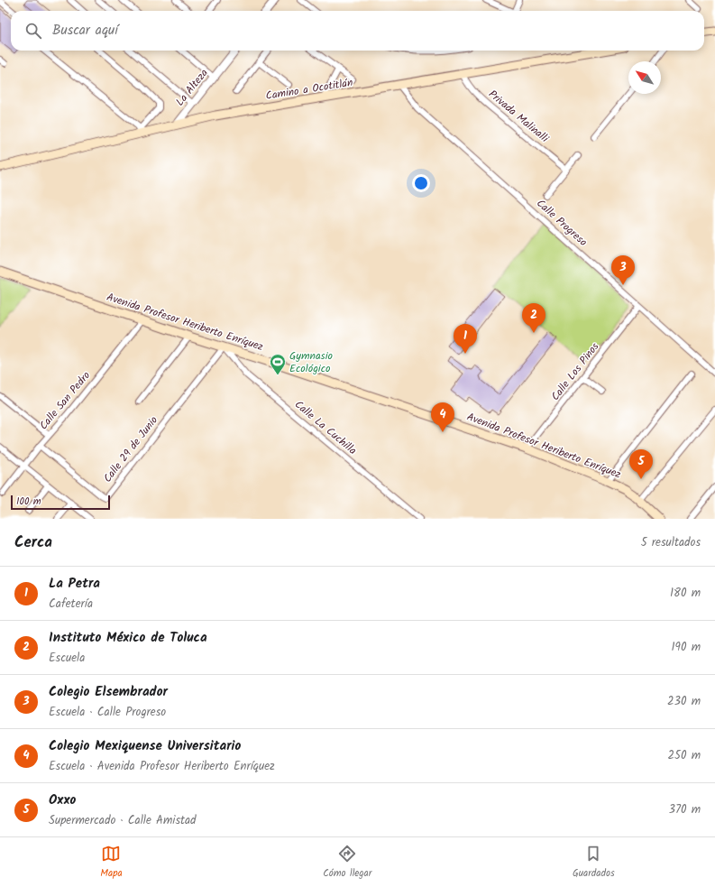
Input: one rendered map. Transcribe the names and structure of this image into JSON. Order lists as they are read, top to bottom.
{
  "streets": {
    "main road": ["Camino a Ocotitlán", "Avenida Profesor Heriberto Enríquez"],
    "street": [
      "La Alteza",
      "Privada Malinalli",
      "Calle Progreso",
      "Calle Los Pinos",
      "Calle San Pedro",
      "Calle La Cuchilla",
      "Calle 29 de Junio"
    ]
  },
  "crossings": [
    ["La Alteza", "Camino a Ocotitlán"],
    ["Camino a Ocotitlán", "Privada Malinalli"],
    ["Camino a Ocotitlán", "Calle Progreso"],
    ["Calle Progreso", "Calle Los Pinos"],
    ["Avenida Profesor Heriberto Enríquez", "Calle Los Pinos"],
    ["Avenida Profesor Heriberto Enríquez", "Calle San Pedro"],
    ["Avenida Profesor Heriberto Enríquez", "Calle La Cuchilla"],
    ["Avenida Profesor Heriberto Enríquez", "Calle 29 de Junio"],
    ["Calle San Pedro", "Calle 29 de Junio"],
    ["Calle La Cuchilla", "Calle 29 de Junio"]
  ],
  "places": {
    "sports": ["Gymnasio Ecológico"]
  },
  "scale_bar": "100 m",
  "north": "top left",
  "page": {
    "search": "Buscar aquí",
    "pins": [
      "3",
      "2",
      "1",
      "4",
      "5"
    ],
    "scale": "100 m",
    "heading": ["Cerca", "5 resultados"],
    "list": [
      {
        "mark": "1",
        "name": "La Petra",
        "note": "Cafetería",
        "value": "180 m"
      },
      {
        "mark": "2",
        "name": "Instituto México de Toluca",
        "note": "Escuela",
        "value": "190 m"
      },
      {
        "mark": "3",
        "name": "Colegio Elsembrador",
        "note": "Escuela · Calle Progreso",
        "value": "230 m"
      },
      {
        "mark": "4",
        "name": "Colegio Mexiquense Universitario",
        "note": "Escuela · Avenida Profesor Heriberto Enríquez",
        "value": "250 m"
      },
      {
        "mark": "5",
        "name": "Oxxo",
        "note": "Supermercado · Calle Amistad",
        "value": "370 m"
      }
    ],
    "nav": ["Mapa", "Cómo llegar", "Guardados"]
  }
}
